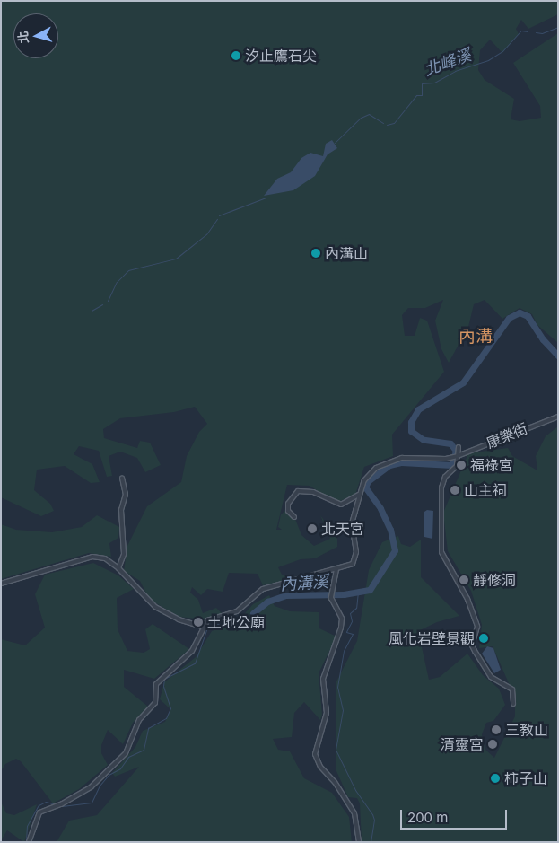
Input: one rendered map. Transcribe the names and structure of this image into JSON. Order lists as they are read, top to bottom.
{
  "streets": {
    "street": ["康樂街"]
  },
  "districts": ["內溝"],
  "water": ["北峰溪", "內溝溪"],
  "places": [
    "汐止鷹石尖",
    "內溝山",
    "福祿宮",
    "山主祠",
    "北天宮",
    "靜修洞",
    "土地公廟",
    "風化岩壁景觀",
    "三教山",
    "清靈宮",
    "柿子山"
  ],
  "scale_bar": "200 m",
  "north": "left"
}
